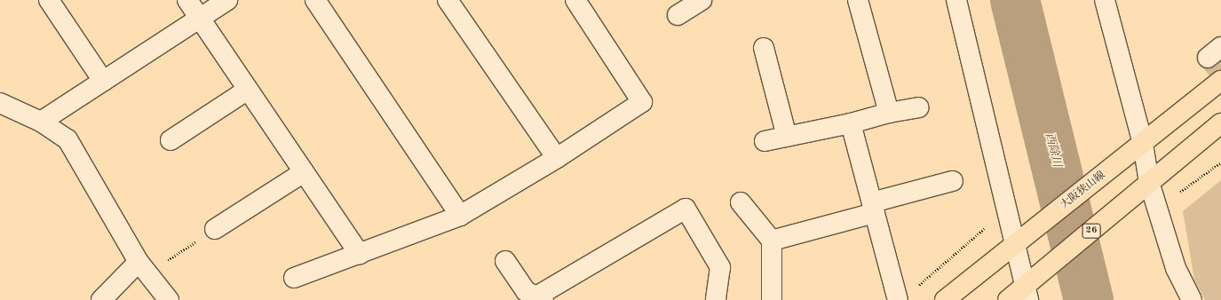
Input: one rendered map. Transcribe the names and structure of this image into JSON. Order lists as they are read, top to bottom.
{
  "streets": {
    "main road": ["大阪狭山線", "26"]
  },
  "water": ["西除川"]
}
